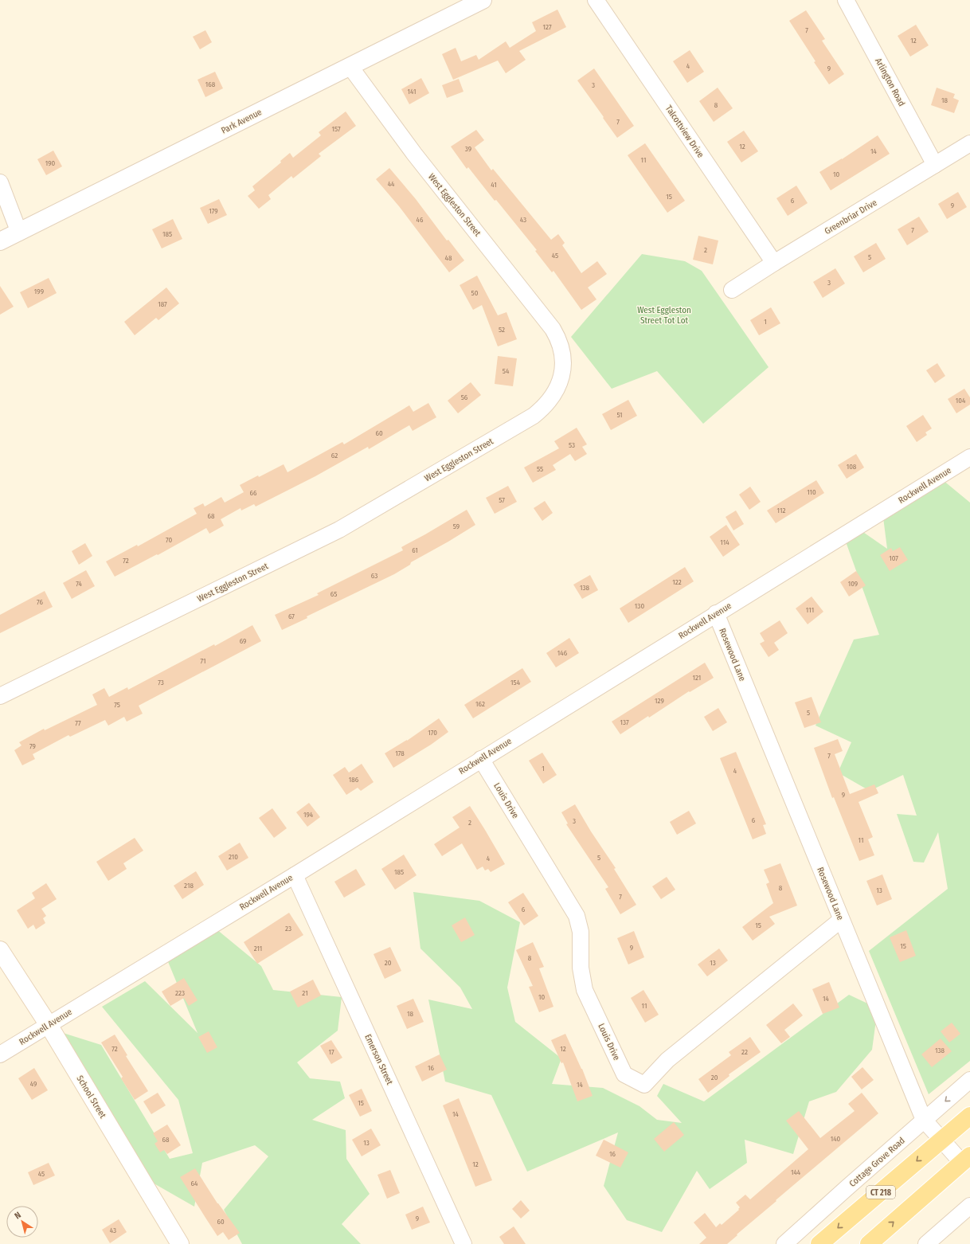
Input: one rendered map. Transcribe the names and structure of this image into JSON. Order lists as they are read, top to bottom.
{
  "streets": {
    "main road": ["CT 218"],
    "street": [
      "Arlington Road",
      "Park Avenue",
      "Talcottview Drive",
      "West Eggleston Street",
      "Greenbriar Drive",
      "Rockwell Avenue",
      "Rosewood Lane",
      "Louis Drive",
      "Emerson Street",
      "School Street",
      "Cottage Grove Road"
    ]
  },
  "crossings": [
    ["Arlington Road", "Greenbriar Drive"],
    ["Park Avenue", "West Eggleston Street"],
    ["Talcottview Drive", "Greenbriar Drive"],
    ["Rockwell Avenue", "Rosewood Lane"],
    ["Rockwell Avenue", "Louis Drive"],
    ["Rockwell Avenue", "Emerson Street"],
    ["Rockwell Avenue", "School Street"],
    ["Rosewood Lane", "Louis Drive"],
    ["Rosewood Lane", "Cottage Grove Road"],
    ["Rosewood Lane", "CT 218"]
  ],
  "parks": ["West Eggleston Street Tot Lot"],
  "house_numbers": [
    "127",
    "7",
    "12",
    "4",
    "9",
    "168",
    "3",
    "141",
    "18",
    "8",
    "7",
    "157",
    "12",
    "39",
    "14",
    "11",
    "190",
    "10",
    "44",
    "41",
    "15",
    "6",
    "9",
    "179",
    "46",
    "43",
    "7",
    "185",
    "2",
    "45",
    "5",
    "48",
    "3",
    "199",
    "50",
    "187",
    "1",
    "52",
    "54",
    "56",
    "104",
    "51",
    "60",
    "53",
    "62",
    "108",
    "55",
    "110",
    "66",
    "57",
    "112",
    "68",
    "59",
    "70",
    "114",
    "61",
    "107",
    "72",
    "63",
    "122",
    "74",
    "109",
    "138",
    "65",
    "76",
    "130",
    "111",
    "67",
    "69",
    "146",
    "71",
    "121",
    "73",
    "154",
    "129",
    "162",
    "75",
    "5",
    "137",
    "77",
    "170",
    "79",
    "178",
    "7",
    "1",
    "4",
    "186",
    "9",
    "194",
    "6",
    "3",
    "2",
    "11",
    "210",
    "5",
    "4",
    "185",
    "218",
    "8",
    "13",
    "7",
    "6",
    "15",
    "23",
    "15",
    "9",
    "211",
    "8",
    "20",
    "13",
    "223",
    "21",
    "10",
    "14",
    "11",
    "18",
    "72",
    "12",
    "138",
    "17",
    "22",
    "16",
    "20",
    "49",
    "14",
    "15",
    "14",
    "140",
    "68",
    "13",
    "16",
    "12",
    "144",
    "45",
    "64",
    "9",
    "60",
    "43"
  ],
  "north": "top left"
}
